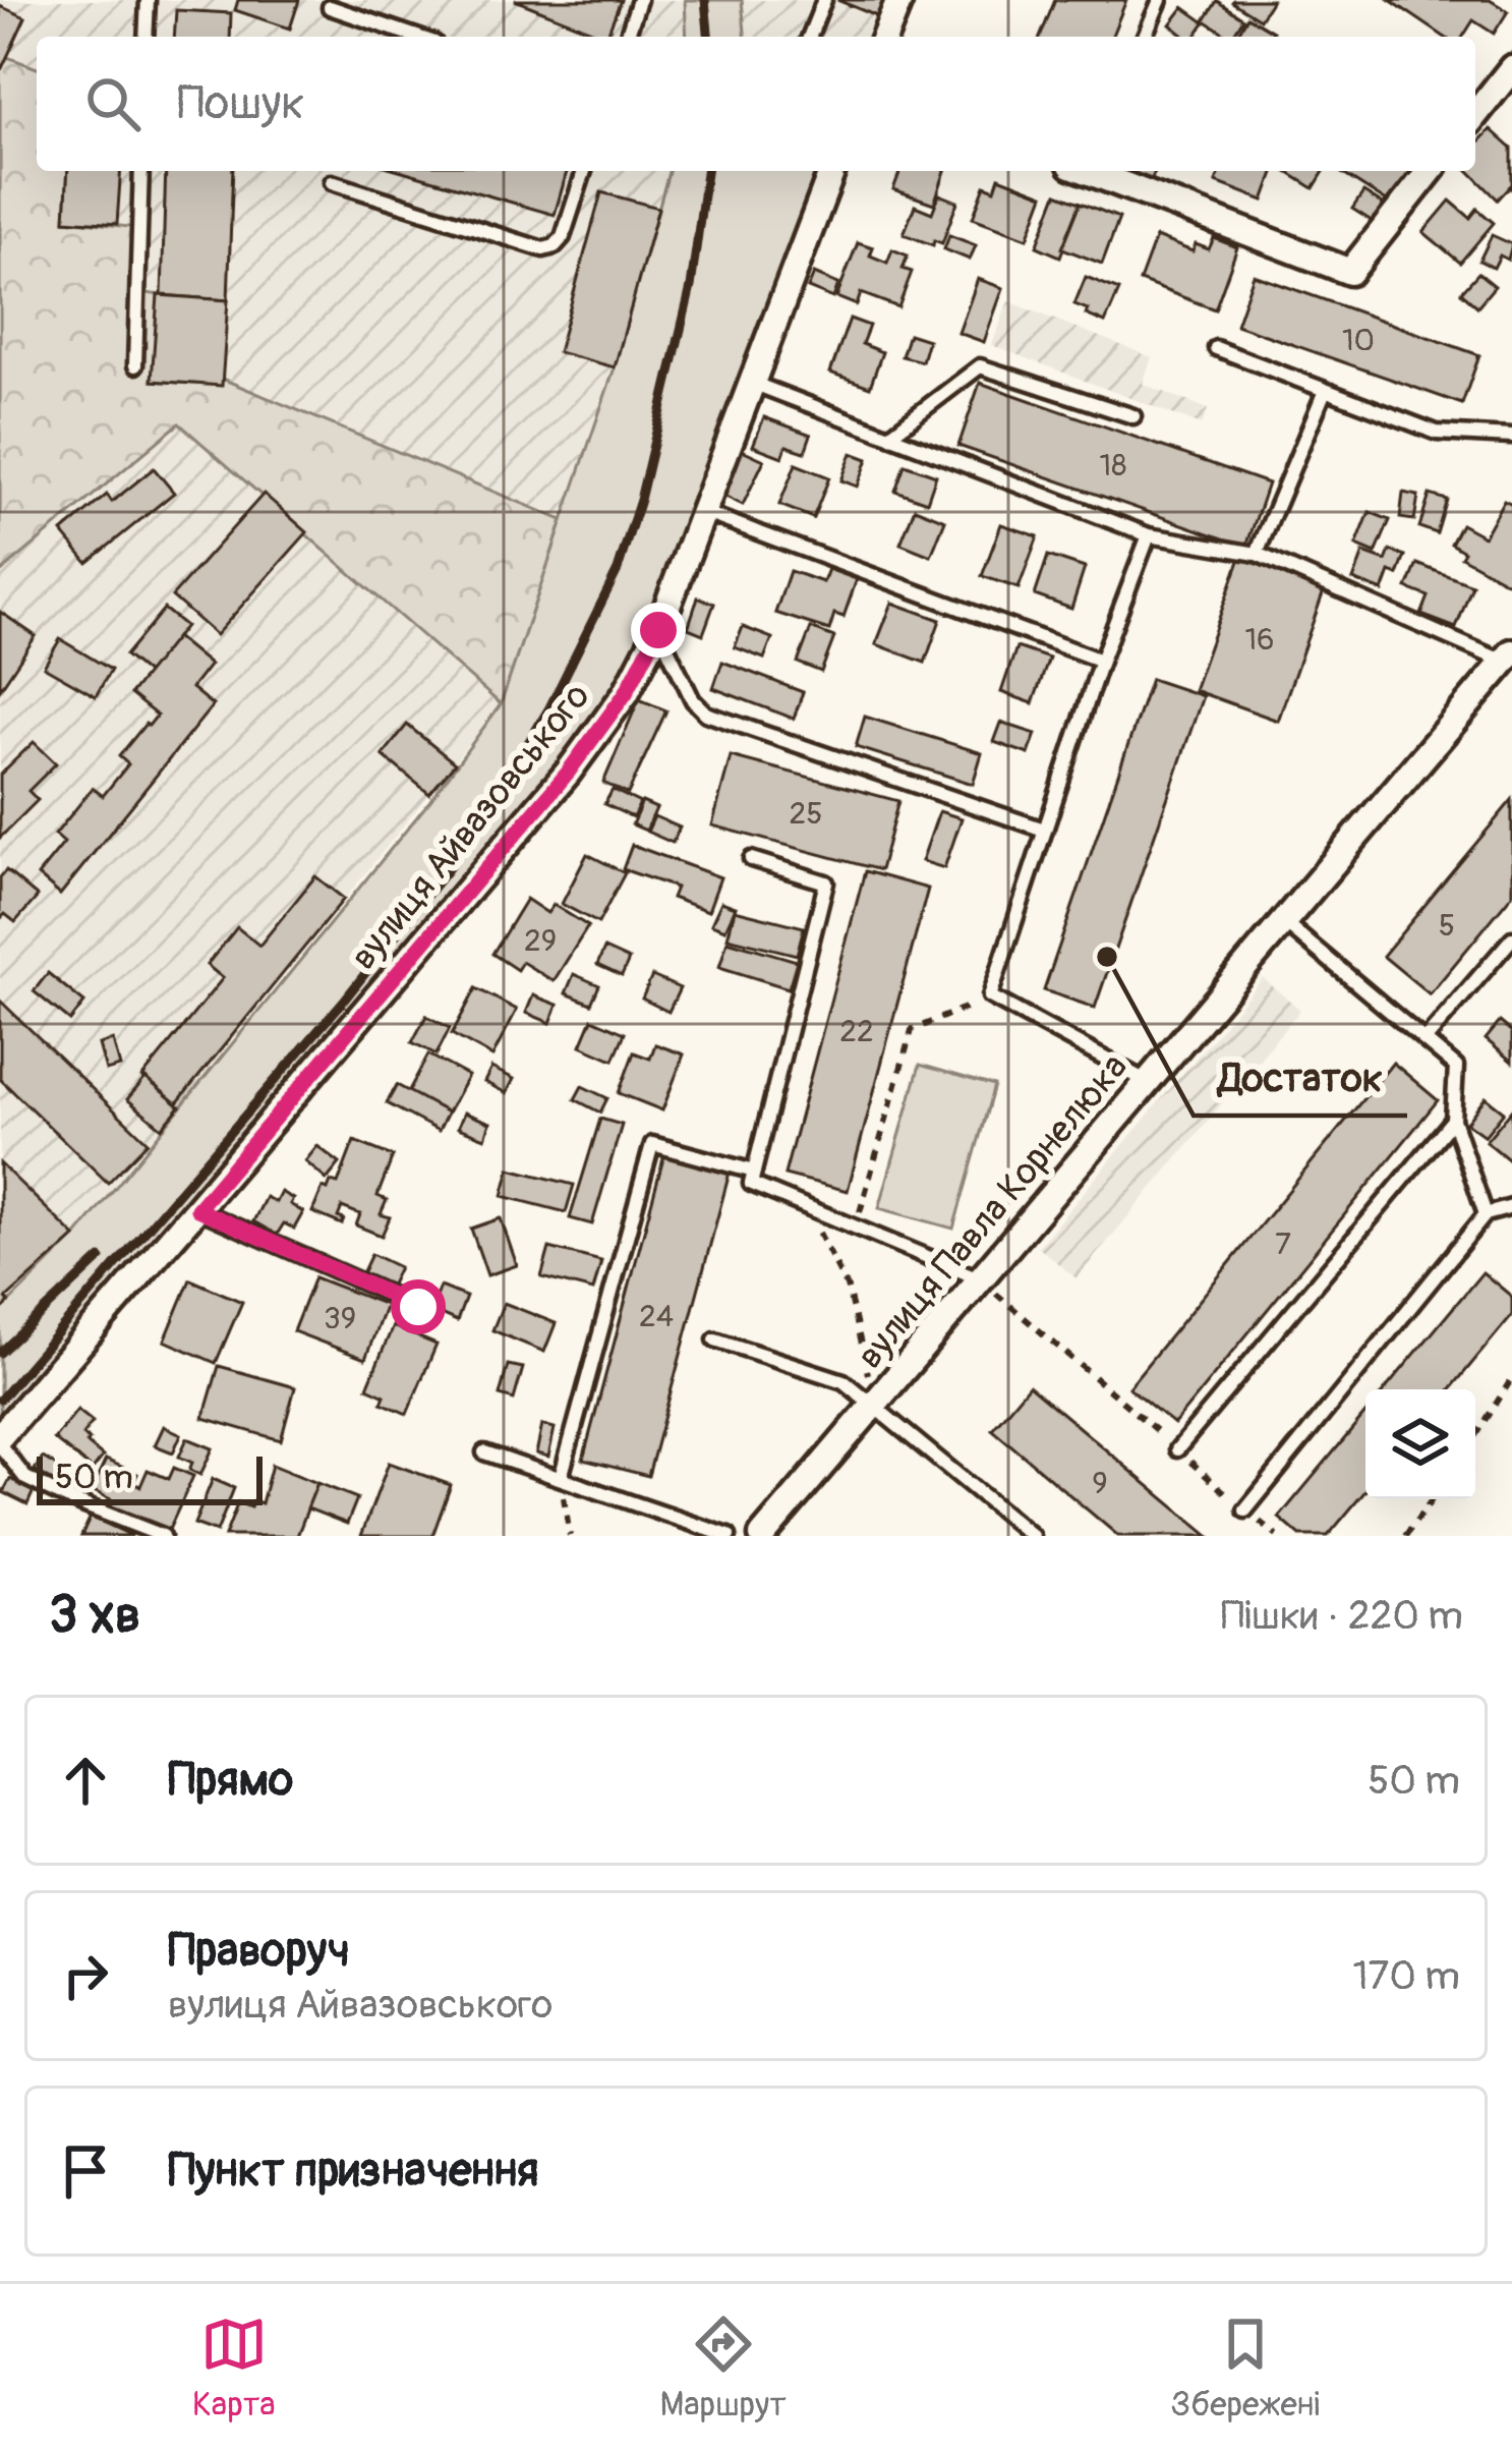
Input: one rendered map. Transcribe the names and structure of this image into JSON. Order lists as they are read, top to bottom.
{
  "streets": {
    "street": ["вулиця Айвазовського", "вулиця Павла Корнелюка"]
  },
  "places": ["Достаток"],
  "house_numbers": [
    "10",
    "18",
    "16",
    "25",
    "5",
    "29",
    "22",
    "7",
    "24",
    "39",
    "9"
  ],
  "scale_bar": "50 m",
  "page": {
    "search": "Пошук",
    "scale": "50 m",
    "heading": ["3 хв", "Пішки · 220 m"],
    "list": [
      ["Прямо", "50 m"],
      ["Праворуч", "вулиця Айвазовського", "170 m"],
      "Пункт призначення"
    ],
    "nav": ["Карта", "Маршрут", "Збережені"]
  }
}
